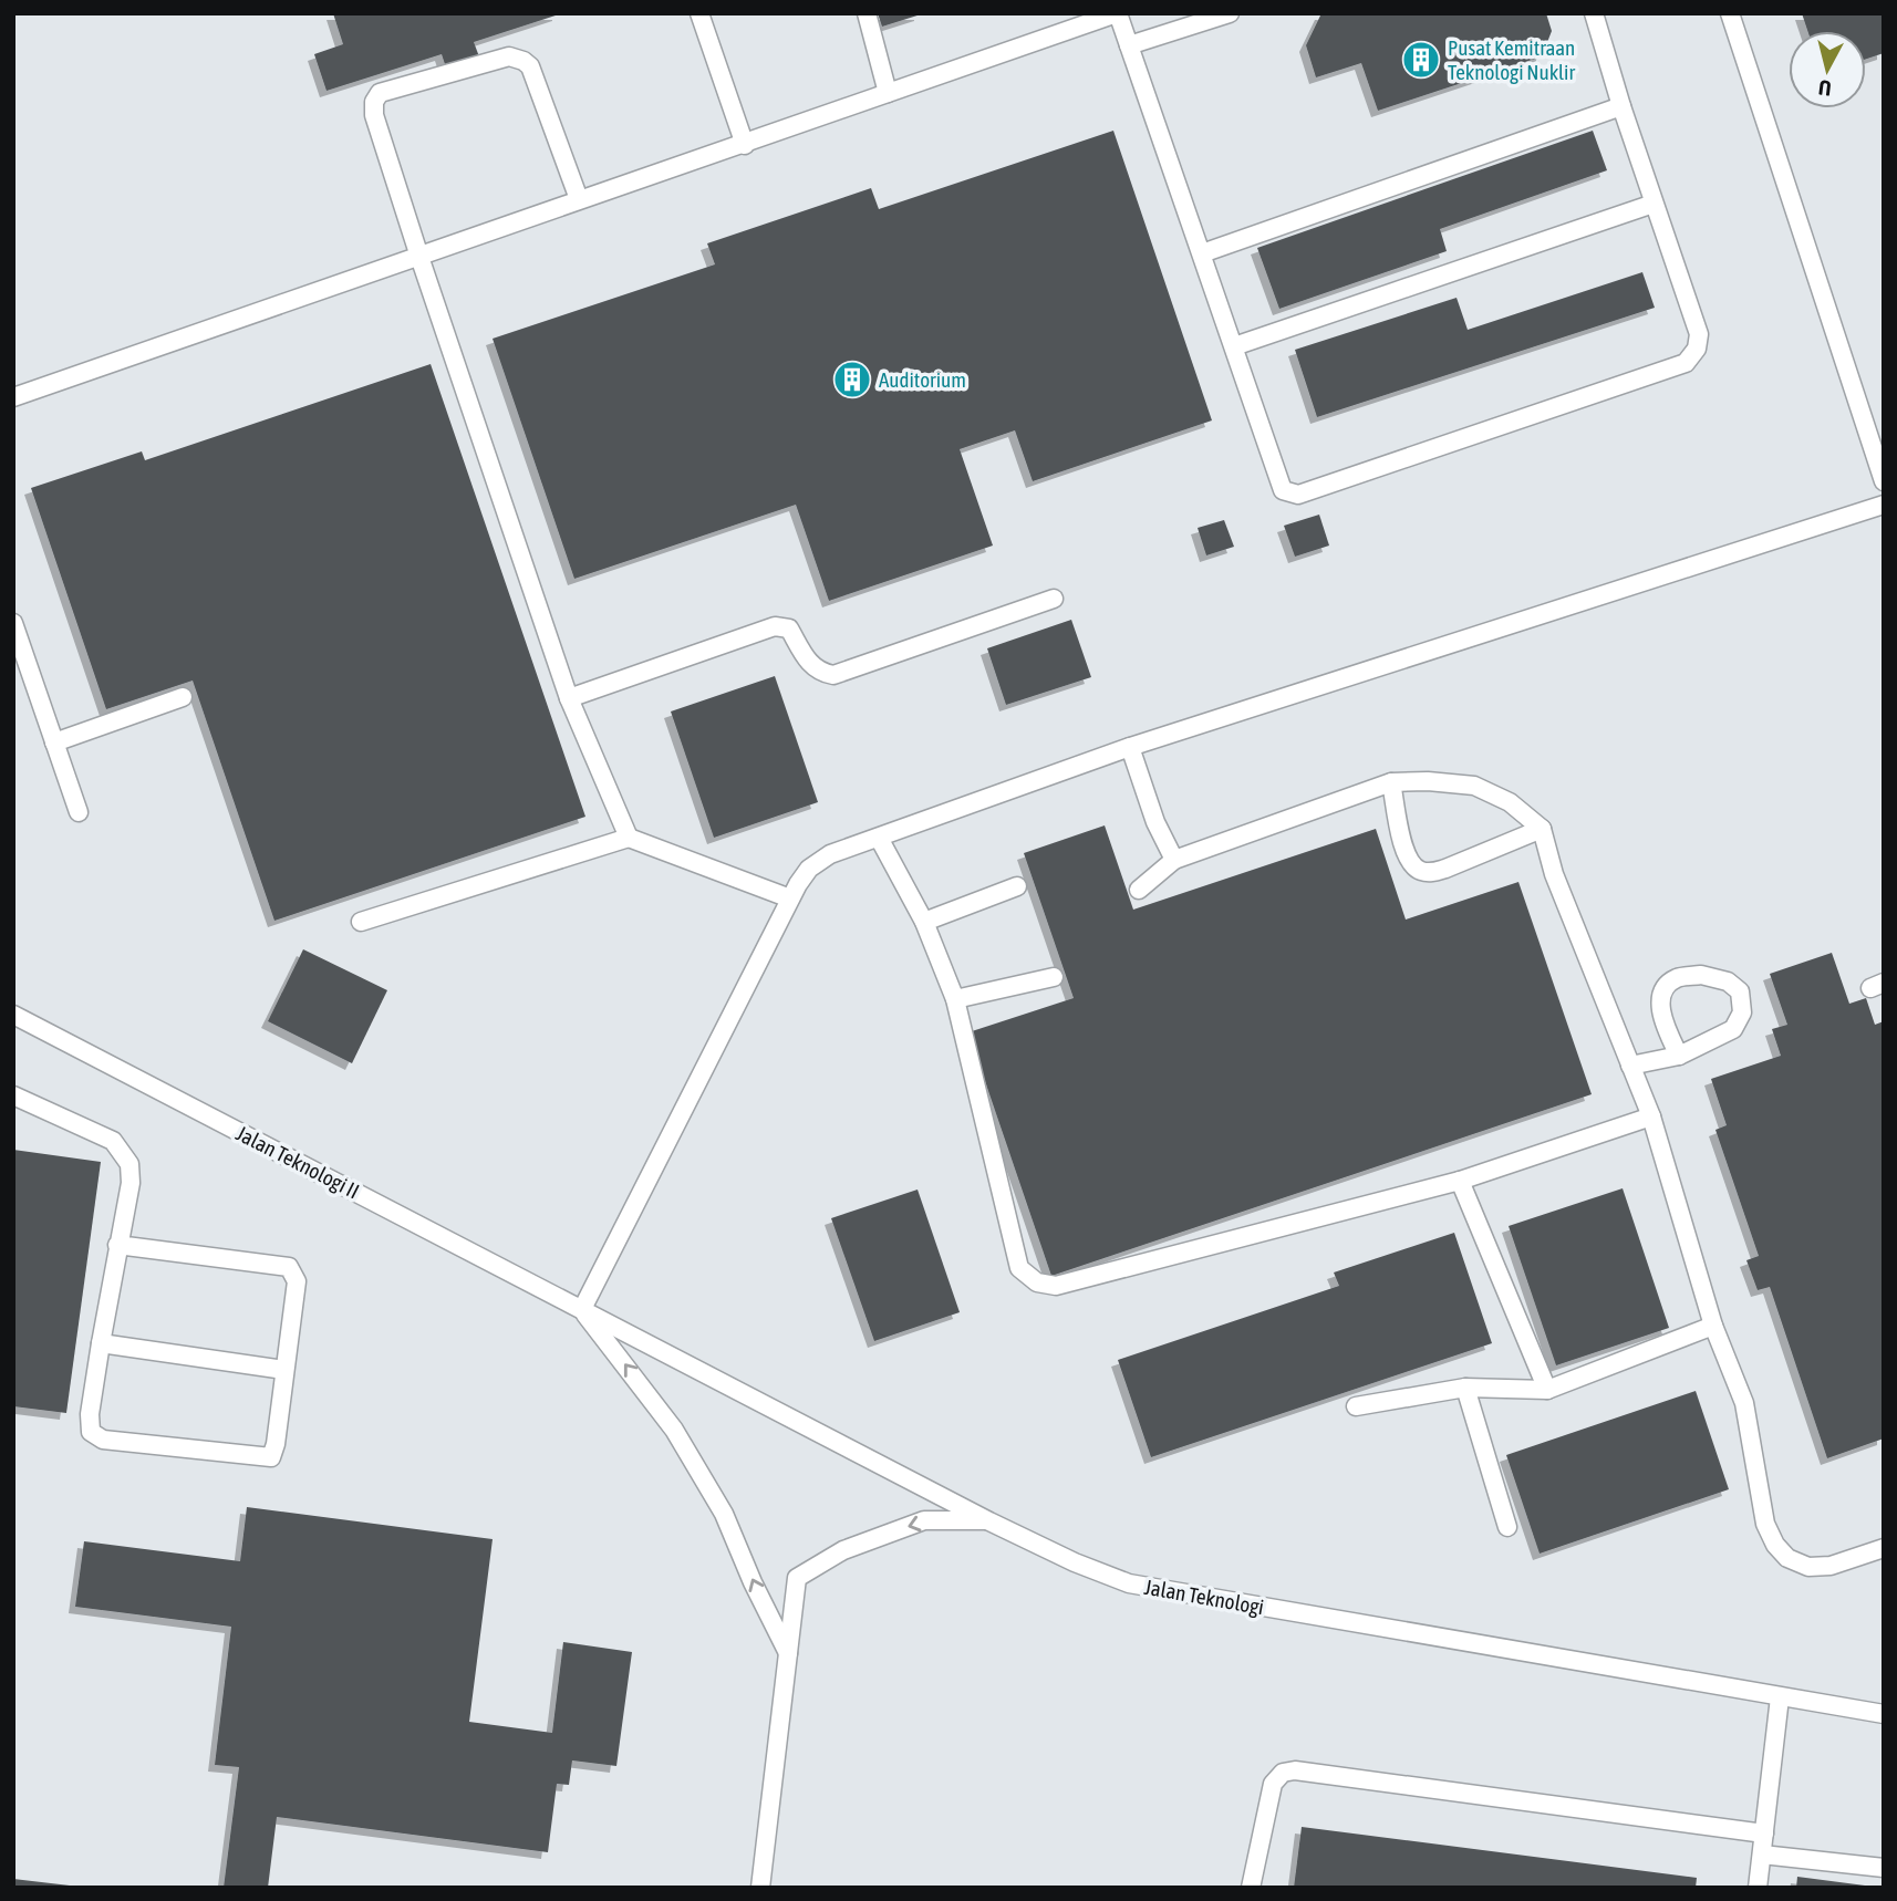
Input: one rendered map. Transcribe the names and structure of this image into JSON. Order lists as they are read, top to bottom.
{
  "streets": {
    "lane": ["Jalan Teknologi II", "Jalan Teknologi"]
  },
  "crossings": [
    ["Jalan Teknologi II", "Jalan Teknologi"]
  ],
  "places": {
    "building": ["Pusat Kemitraan Teknologi Nuklir", "Auditorium"]
  },
  "north": "bottom"
}
